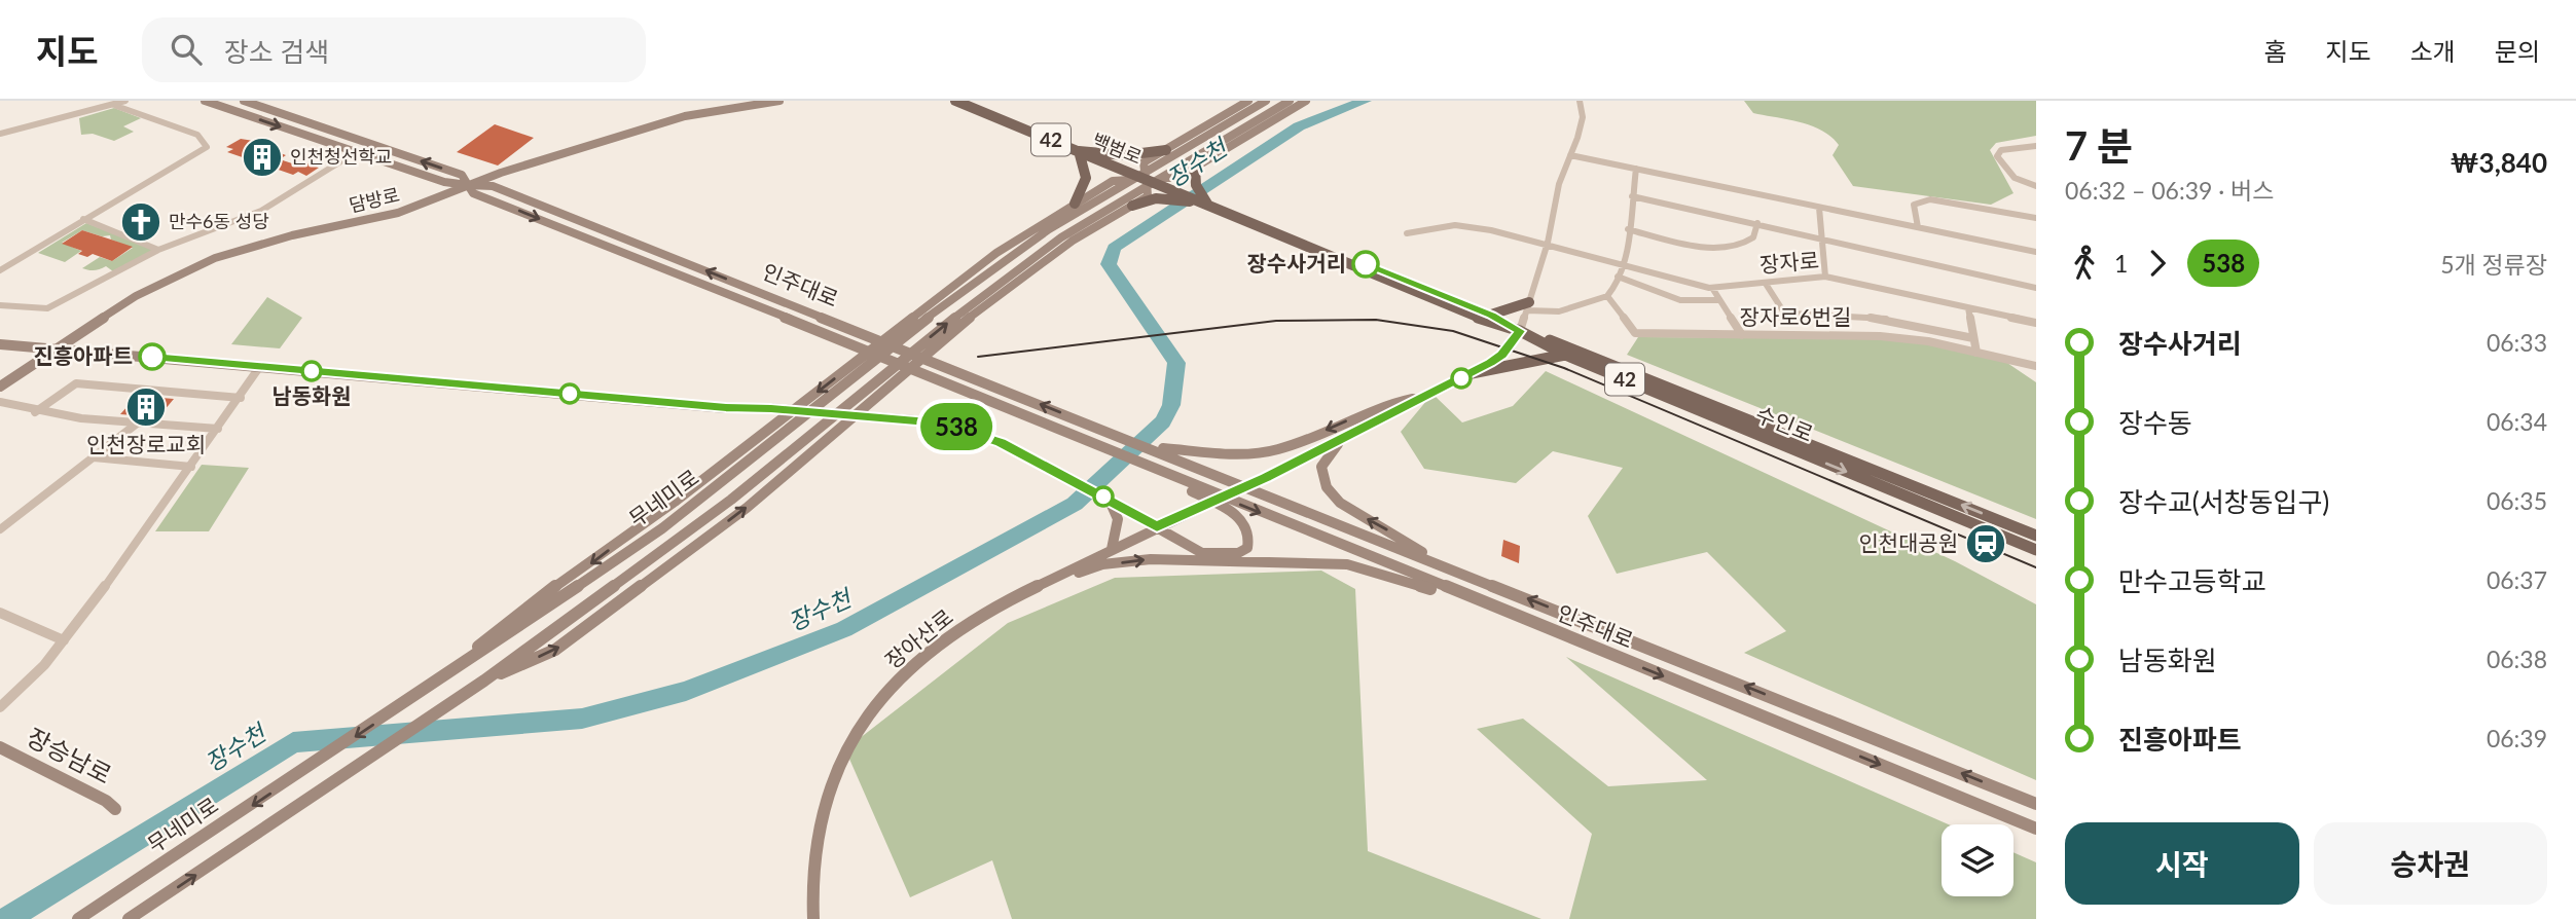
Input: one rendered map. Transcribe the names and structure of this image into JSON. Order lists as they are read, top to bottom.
{
  "streets": {
    "main road": [
      "42",
      "백범로",
      "담방로",
      "인주대로",
      "수인로",
      "무네미로",
      "장아산로",
      "장승남로"
    ],
    "street": ["장자로", "장자로6번길"]
  },
  "crossings": [
    ["백범로", "수인로"],
    ["담방로", "인주대로"]
  ],
  "water": ["장수천"],
  "places": {
    "building": ["인천청선학교", "인천장로교회"],
    "church": ["만수6동 성당"],
    "other": ["장수사거리", "진흥아파트", "남동화원"],
    "station": ["인천대공원"]
  },
  "lines": ["bus line 538"],
  "page": {
    "header": "지도",
    "search": "장소 검색",
    "nav": [
      "홈",
      "지도",
      "소개",
      "문의"
    ],
    "on_map": "538",
    "heading": ["7 분", "06:32 – 06:39 · 버스", "₩3,840"],
    "legs": ["1", "538", "5개 정류장"],
    "list": [
      {
        "name": "장수사거리",
        "value": "06:33"
      },
      {
        "name": "장수동",
        "value": "06:34"
      },
      {
        "name": "장수교(서창동입구)",
        "value": "06:35"
      },
      {
        "name": "만수고등학교",
        "value": "06:37"
      },
      {
        "name": "남동화원",
        "value": "06:38"
      },
      {
        "name": "진흥아파트",
        "value": "06:39"
      }
    ],
    "buttons": ["시작", "승차권"]
  }
}
